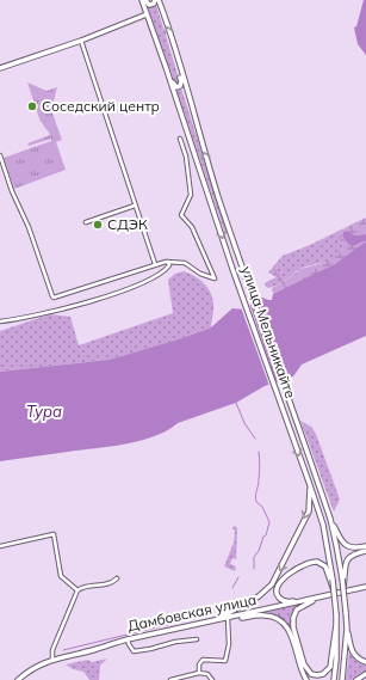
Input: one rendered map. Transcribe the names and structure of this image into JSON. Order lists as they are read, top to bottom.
{
  "streets": {
    "main road": ["улица Мельникайте", "Дамбовская улица"]
  },
  "water": ["Тура"],
  "places": ["Соседский центр", "СДЭК"]
}
